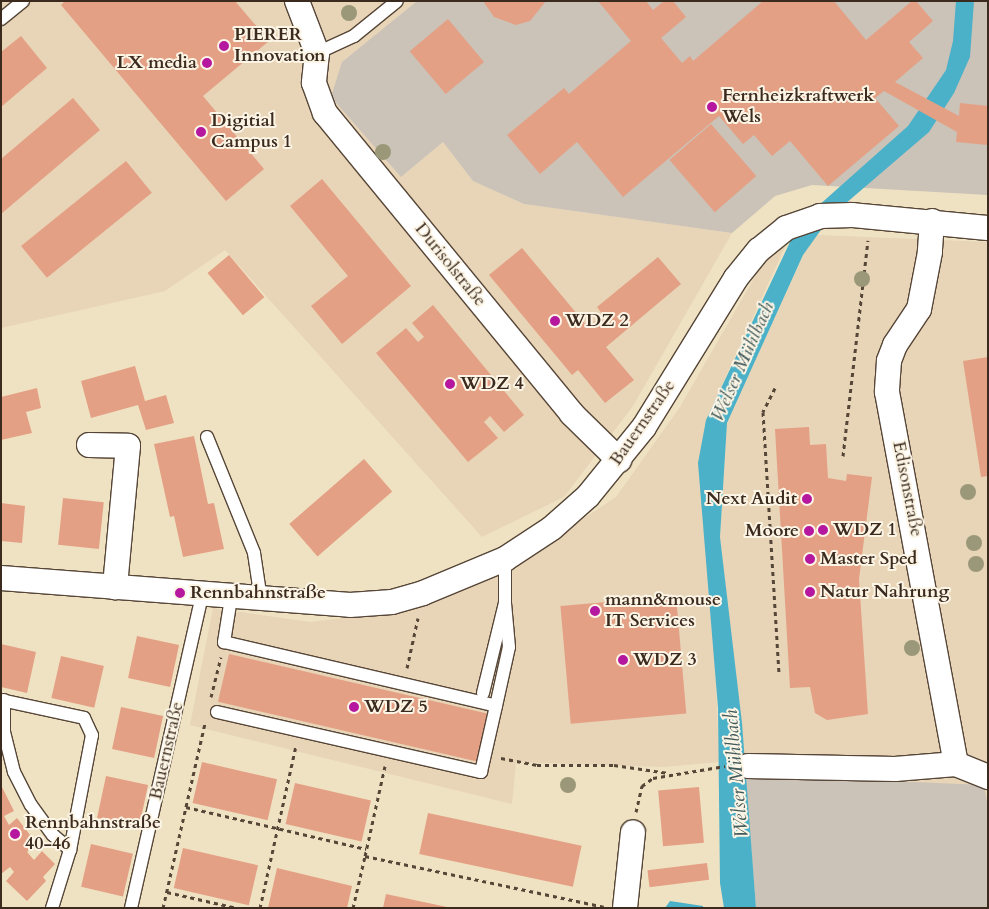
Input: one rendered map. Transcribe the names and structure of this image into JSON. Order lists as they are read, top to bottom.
{
  "streets": {
    "street": ["Durisolstraße", "Bauernstraße", "Edisonstraße"]
  },
  "crossings": [
    ["Durisolstraße", "Bauernstraße"],
    ["Bauernstraße", "Edisonstraße"]
  ],
  "water": ["Welser Mühlbach"],
  "places": [
    "PIERER Innovation",
    "LX media",
    "Fernheizkraftwerk Wels",
    "Digitial Campus 1",
    "WDZ 2",
    "WDZ 4",
    "Next Audit",
    "WDZ 1",
    "Moore",
    "Master Sped",
    "Natur Nahrung",
    "Rennbahnstraße",
    "mann&mouse IT Services",
    "WDZ 3",
    "WDZ 5",
    "Rennbahnstraße 40-46"
  ]
}
